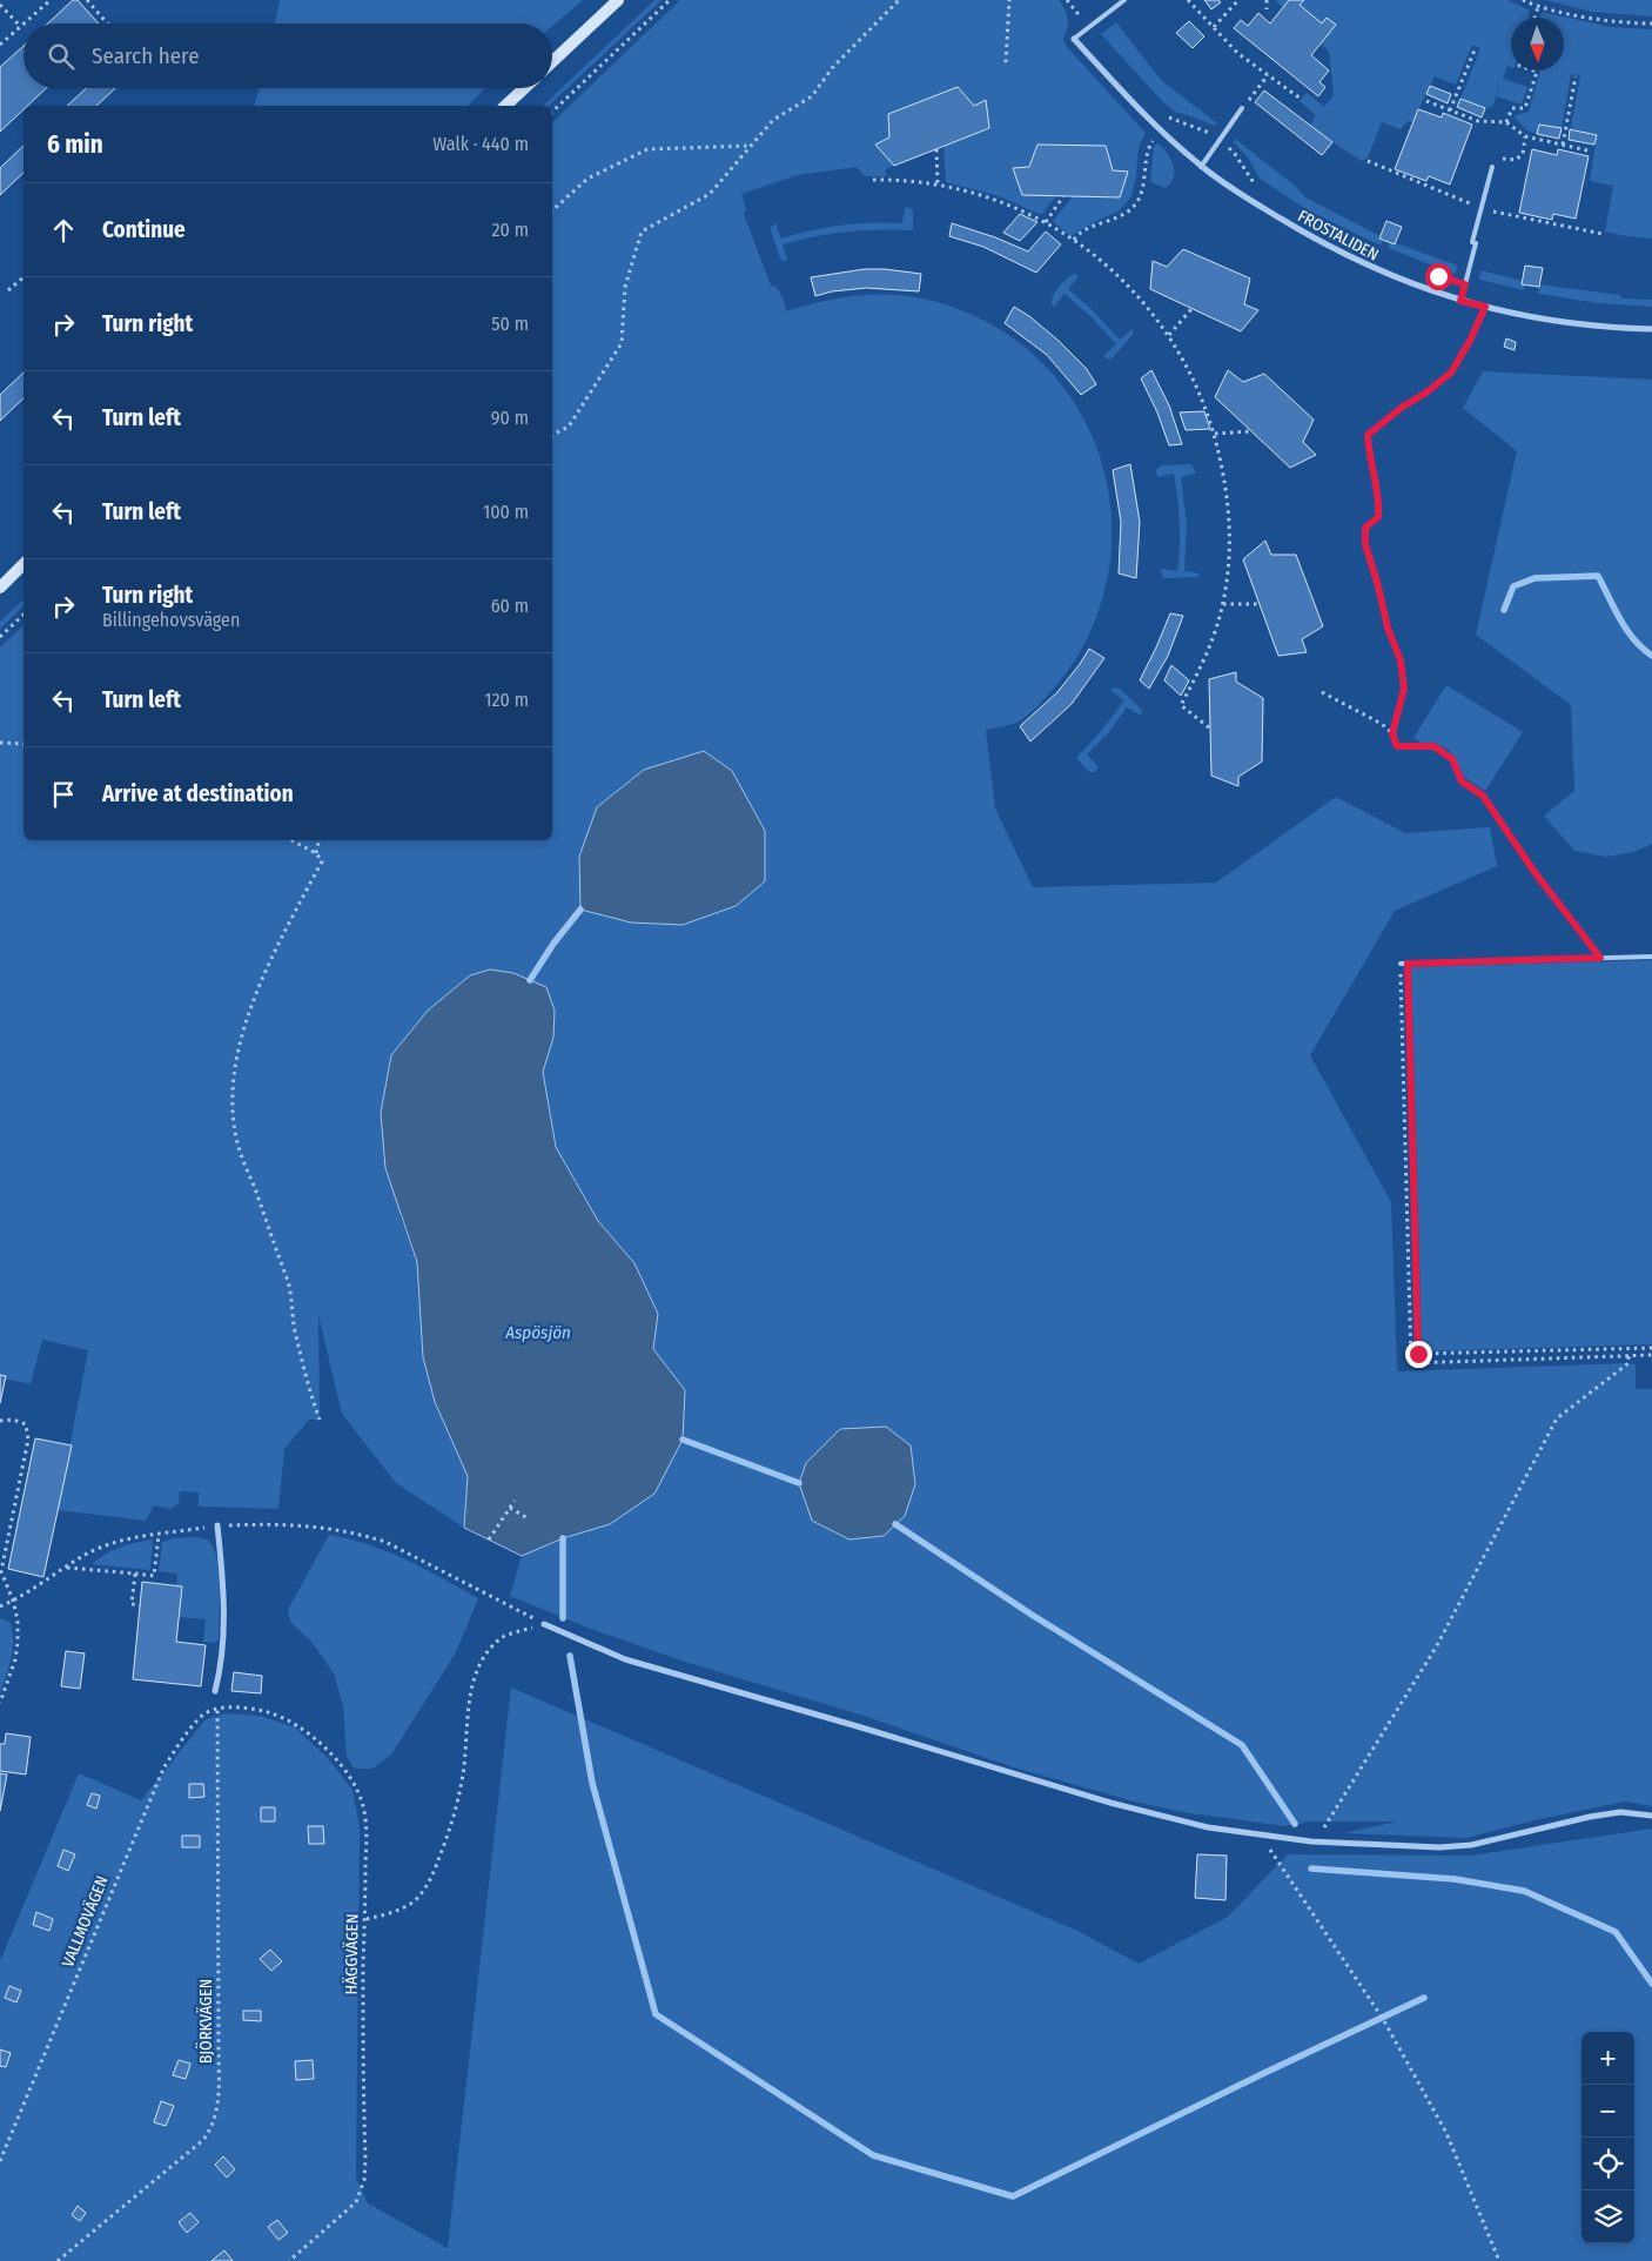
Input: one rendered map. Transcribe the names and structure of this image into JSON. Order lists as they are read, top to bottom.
{
  "streets": {
    "street": ["FROSTALIDEN"],
    "path": ["VALLMOVÄGEN", "HÄGGVÄGEN", "BJÖRKVÄGEN"]
  },
  "crossings": [
    ["VALLMOVÄGEN", "HÄGGVÄGEN"],
    ["VALLMOVÄGEN", "BJÖRKVÄGEN"],
    ["HÄGGVÄGEN", "BJÖRKVÄGEN"]
  ],
  "water": ["Aspösjön"],
  "north": "bottom",
  "page": {
    "search": "Search here",
    "heading": ["6 min", "Walk · 440 m"],
    "list": [
      ["Continue", "20 m"],
      ["Turn right", "50 m"],
      ["Turn left", "90 m"],
      ["Turn left", "100 m"],
      ["Turn right", "Billingehovsvägen", "60 m"],
      ["Turn left", "120 m"],
      "Arrive at destination"
    ],
    "map_buttons": ["+", "−"]
  }
}
